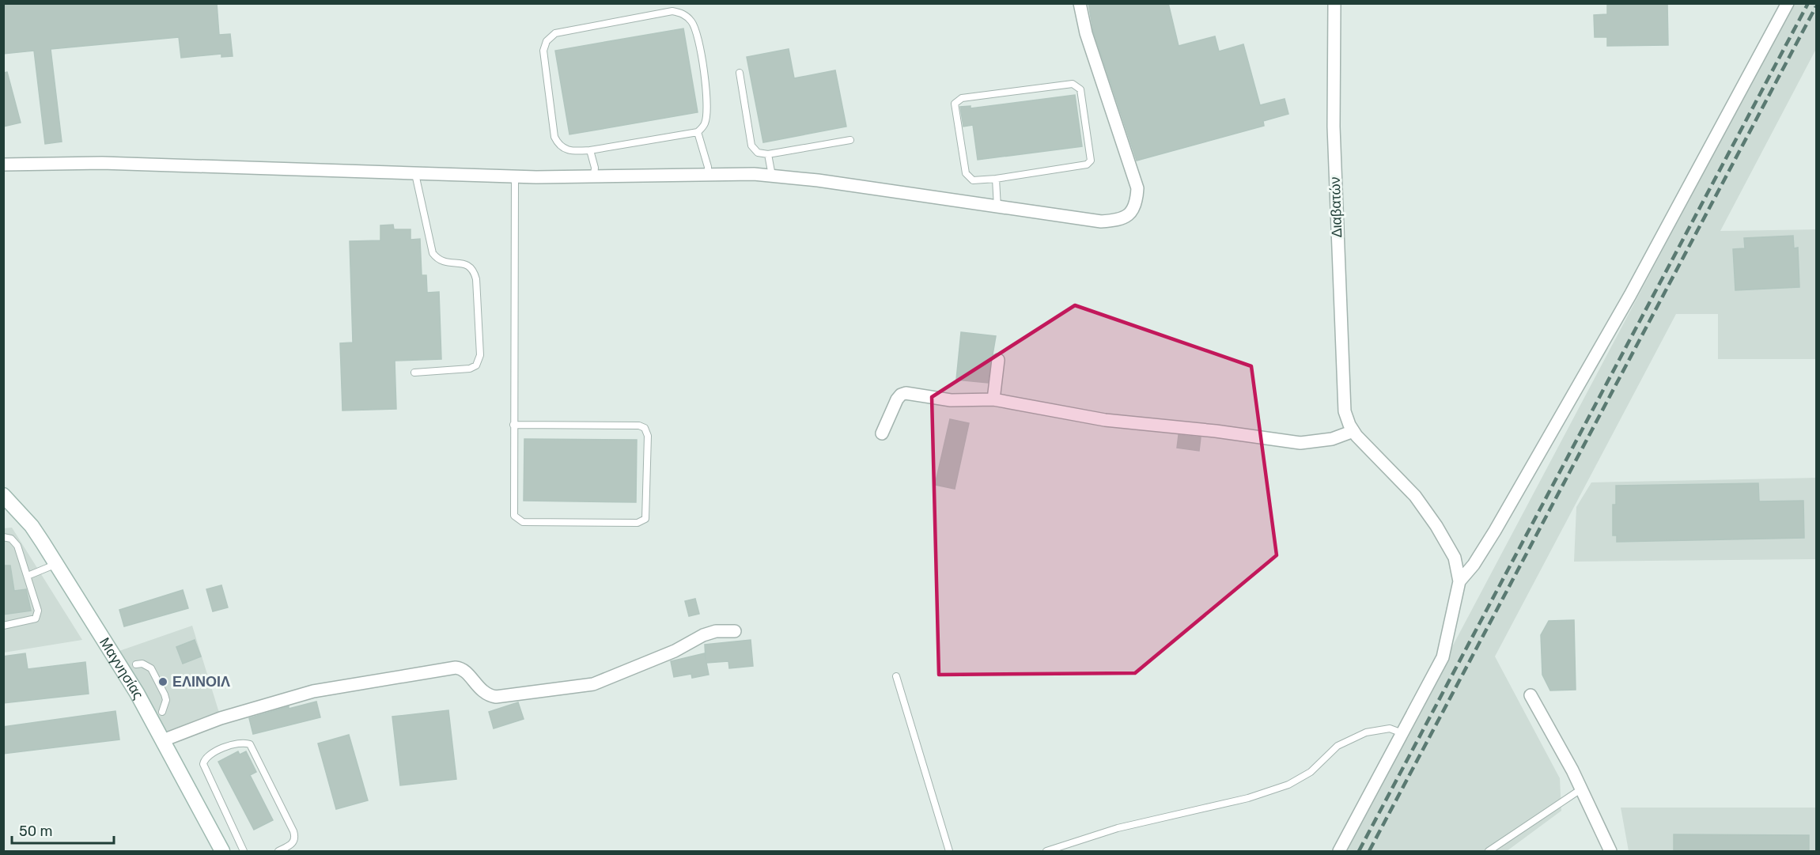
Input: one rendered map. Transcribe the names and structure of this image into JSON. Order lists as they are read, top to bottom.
{
  "streets": {
    "street": ["Διαβατών", "Μαγνησίας"]
  },
  "places": ["ΕΛΙΝΟΙΛ"],
  "scale_bar": "50 m"
}
